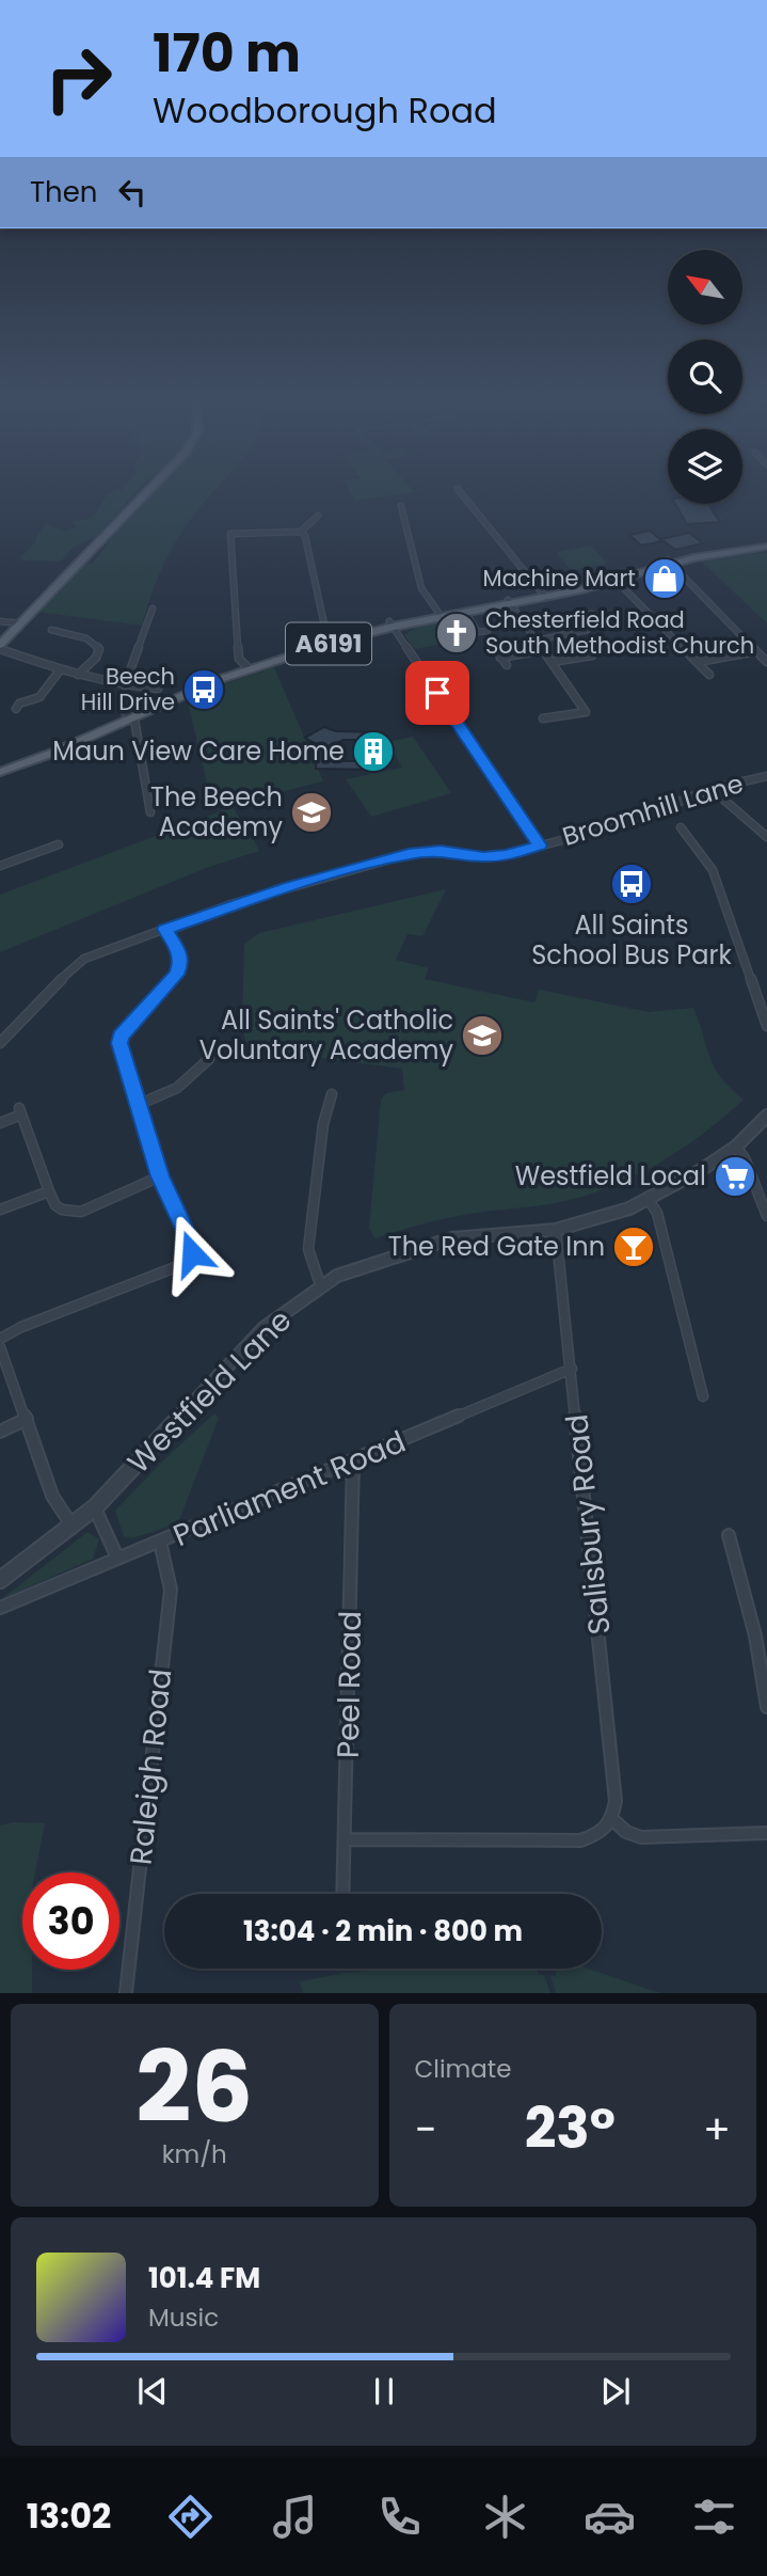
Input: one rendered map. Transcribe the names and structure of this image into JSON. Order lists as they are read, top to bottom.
{
  "streets": {
    "main road": ["A6191"],
    "street": [
      "Broomhill Lane",
      "Westfield Lane",
      "Parliament Road",
      "Salisbury Road",
      "Peel Road",
      "Raleigh Road"
    ]
  },
  "crossings": [
    ["Westfield Lane", "Salisbury Road"],
    ["Parliament Road", "Salisbury Road"],
    ["Parliament Road", "Peel Road"],
    ["Parliament Road", "Raleigh Road"]
  ],
  "places": {
    "shop": ["Machine Mart"],
    "church": ["Chesterfield Road South Methodist Church"],
    "bus stop": ["Beech Hill Drive", "All Saints School Bus Park"],
    "building": ["Maun View Care Home"],
    "school or university": ["The Beech Academy", "All Saints' Catholic Voluntary Academy"],
    "supermarket": ["Westfield Local"],
    "bar": ["The Red Gate Inn"]
  },
  "north": "top left",
  "page": {
    "turn": ["170 m", "Woodborough Road"],
    "then": "Then",
    "limit": "30",
    "trip": "13:04 · 2 min · 800 m",
    "tile": [
      ["26", "km/h"],
      "Climate"
    ],
    "heat": ["−", "23°", "+"],
    "song": ["101.4 FM", "Music"],
    "tabs": "13:02"
  }
}
